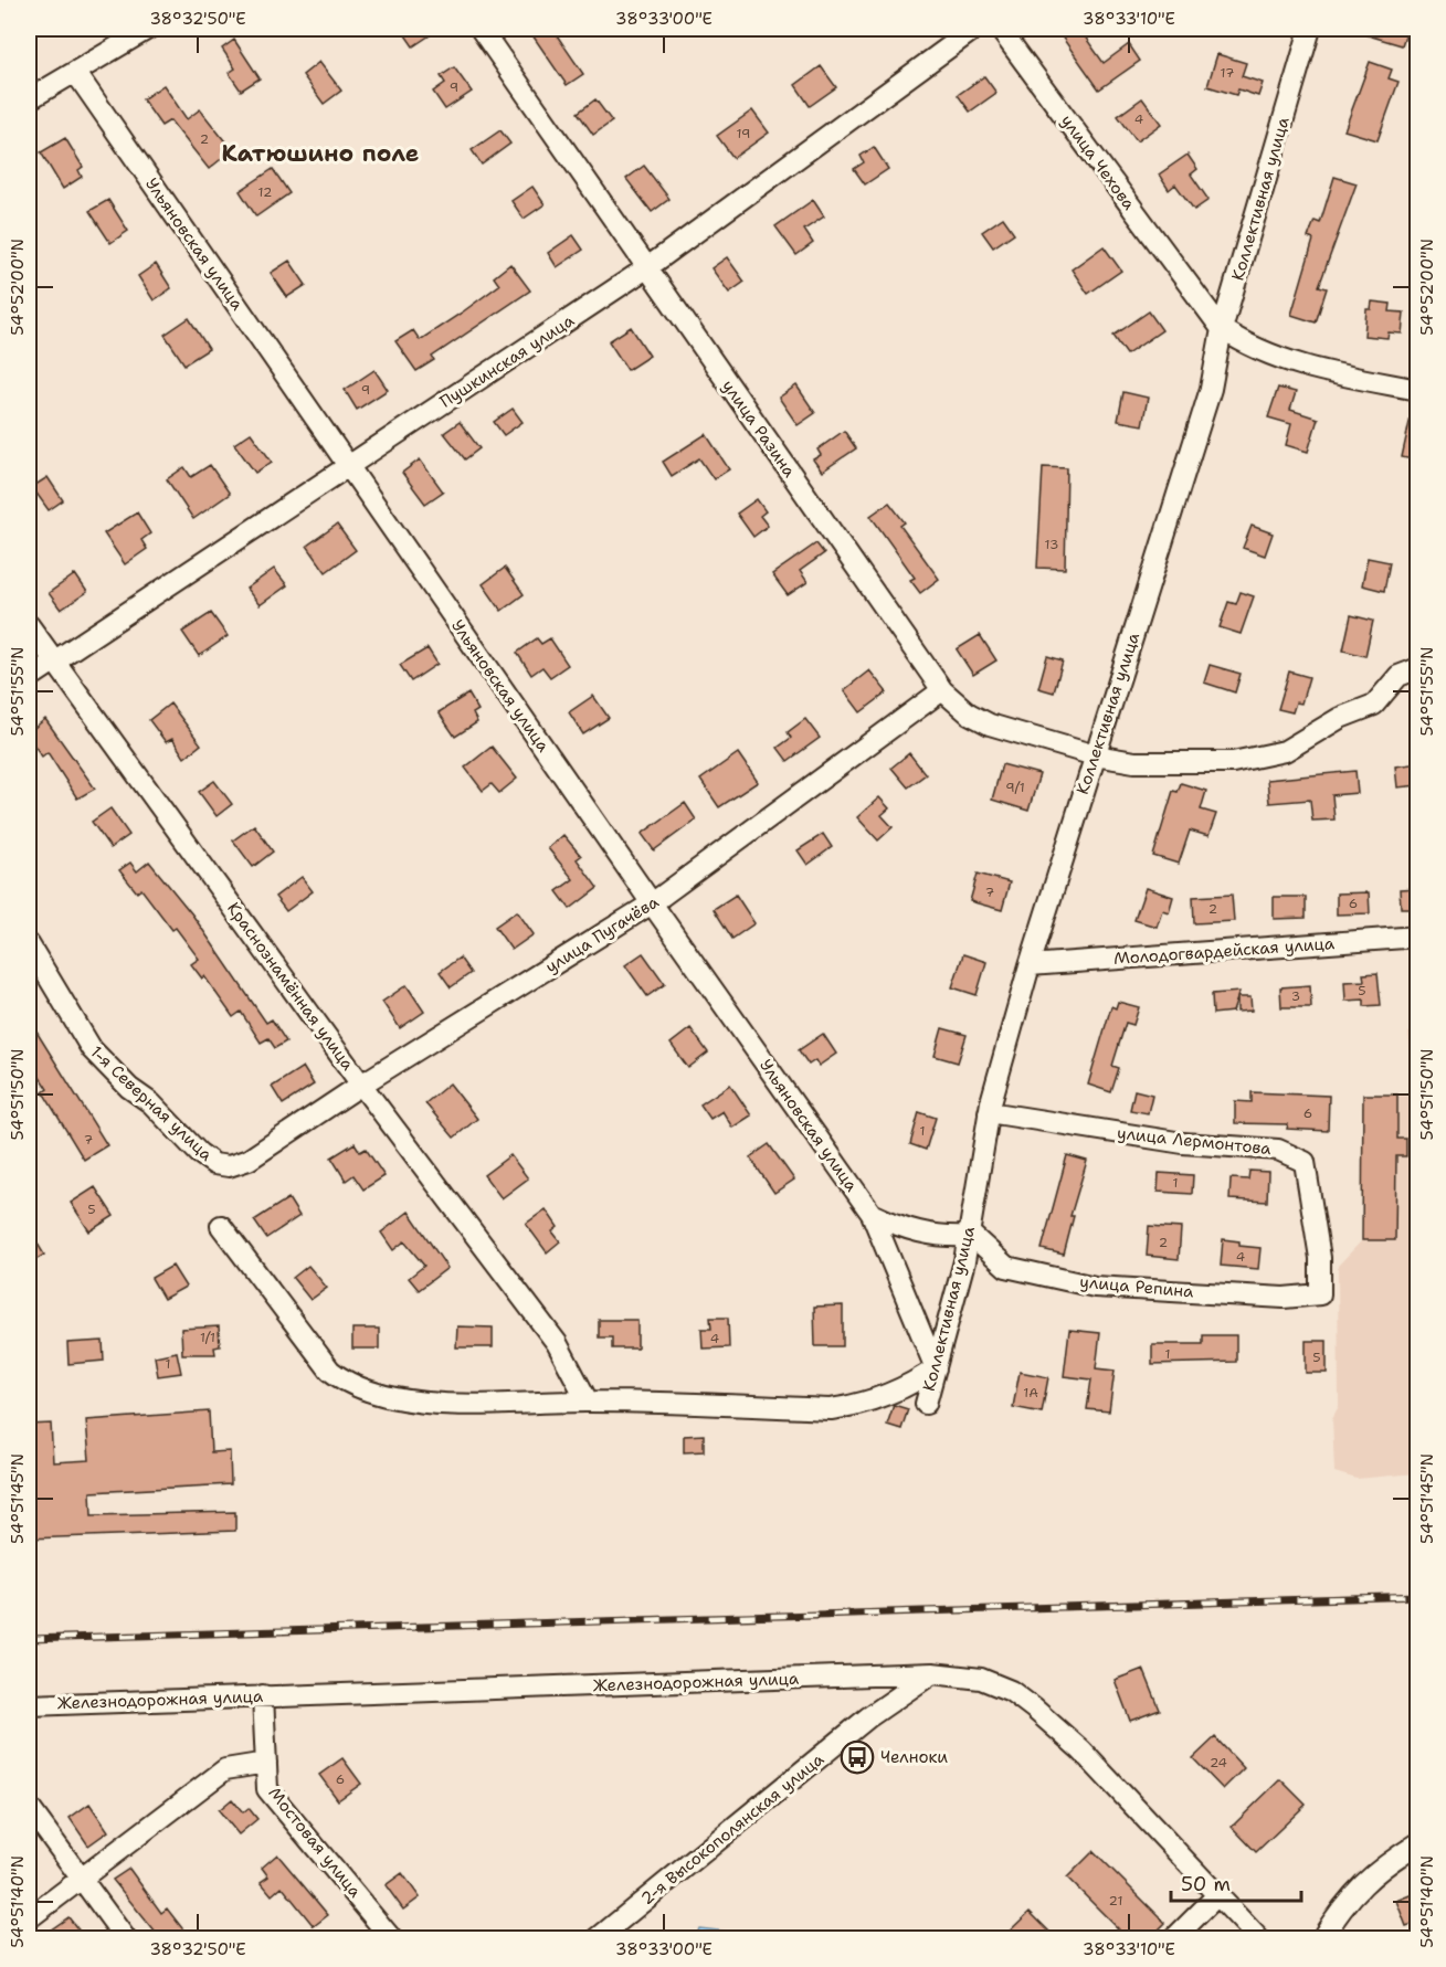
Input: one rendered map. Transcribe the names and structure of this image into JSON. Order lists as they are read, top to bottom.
{
  "streets": {
    "street": [
      "улица Чехова",
      "Коллективная улица",
      "Ульяновская улица",
      "Пушкинская улица",
      "улица Разина",
      "улица Пугачёва",
      "Молодогвардейская улица",
      "Краснознамённая улица",
      "1-я Северная улица",
      "улица Лермонтова",
      "улица Репина",
      "Железнодорожная улица",
      "2-я Высокополянская улица",
      "Мостовая улица"
    ]
  },
  "crossings": [
    ["улица Чехова", "Коллективная улица"],
    ["Коллективная улица", "Ульяновская улица"],
    ["Коллективная улица", "улица Разина"],
    ["Коллективная улица", "Молодогвардейская улица"],
    ["Коллективная улица", "улица Лермонтова"],
    ["Коллективная улица", "улица Репина"],
    ["Ульяновская улица", "Пушкинская улица"],
    ["Ульяновская улица", "улица Пугачёва"],
    ["Пушкинская улица", "улица Разина"],
    ["Пушкинская улица", "Краснознамённая улица"],
    ["улица Разина", "улица Пугачёва"],
    ["улица Пугачёва", "Краснознамённая улица"],
    ["улица Пугачёва", "1-я Северная улица"],
    ["улица Лермонтова", "улица Репина"],
    ["Железнодорожная улица", "2-я Высокополянская улица"],
    ["Железнодорожная улица", "Мостовая улица"]
  ],
  "districts": ["Катюшино поле"],
  "places": {
    "bus stop": ["Челноки"]
  },
  "house_numbers": [
    "17",
    "9",
    "4",
    "19",
    "2",
    "12",
    "9",
    "13",
    "9/1",
    "7",
    "6",
    "2",
    "5",
    "3",
    "6",
    "1",
    "7",
    "1",
    "5",
    "2",
    "4",
    "1/1",
    "4",
    "1",
    "5",
    "1",
    "1А",
    "24",
    "6",
    "21"
  ],
  "scale_bar": "50 m",
  "coordinates": [
    "38°32'50\"E",
    "38°33'00\"E",
    "38°33'10\"E",
    "54°52'00\"N",
    "54°51'55\"N",
    "54°51'50\"N",
    "54°51'45\"N",
    "54°51'40\"N"
  ]
}
